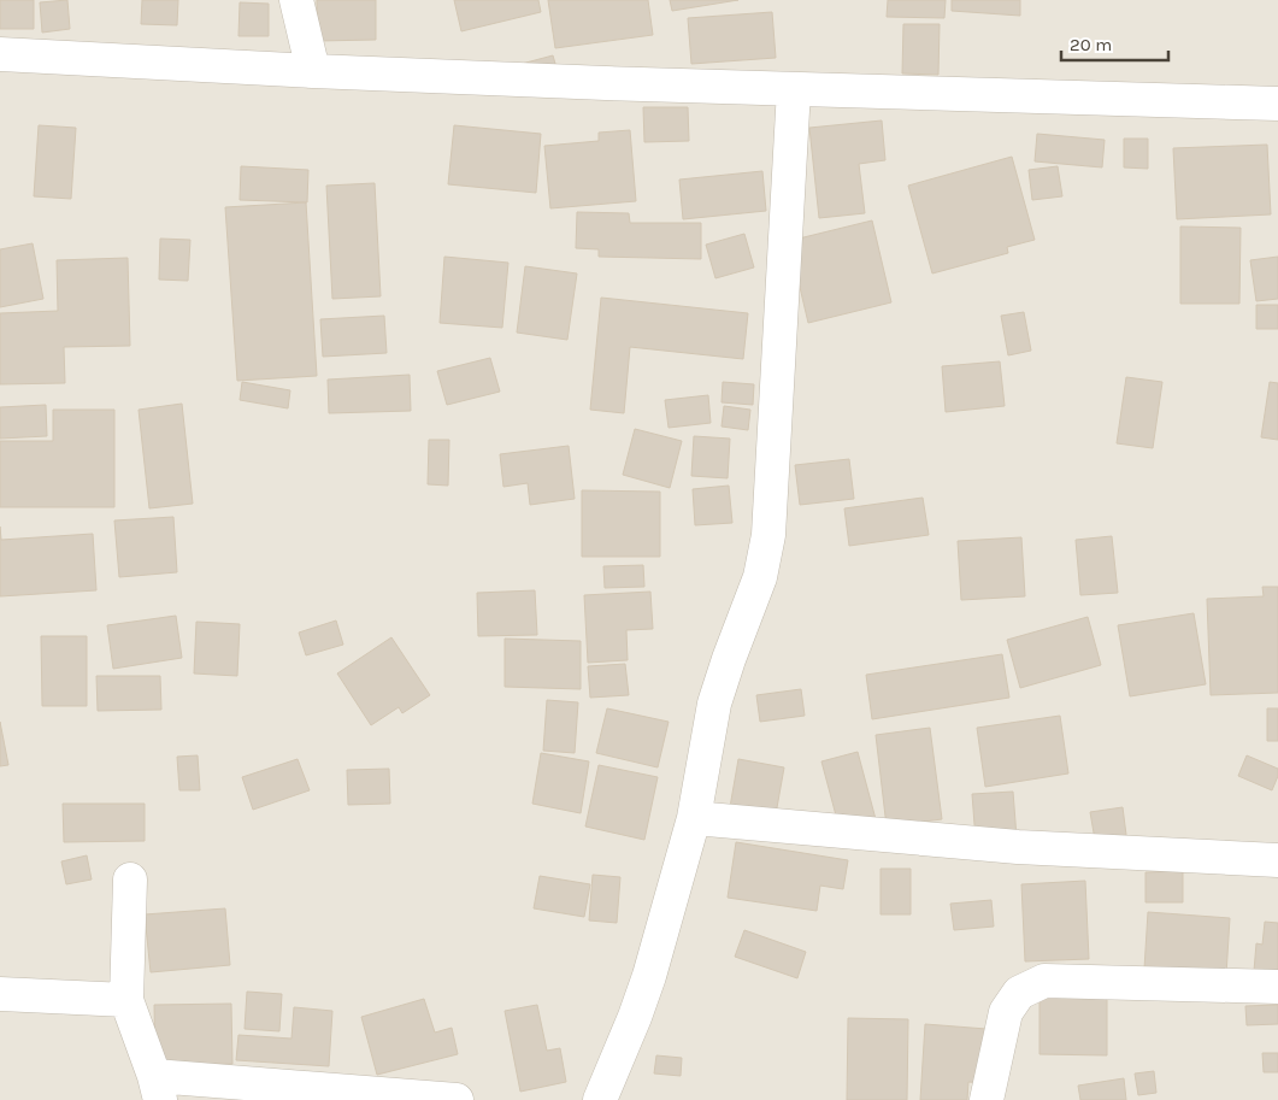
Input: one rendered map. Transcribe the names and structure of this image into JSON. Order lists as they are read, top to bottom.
{
  "scale_bar": "20 m"
}
